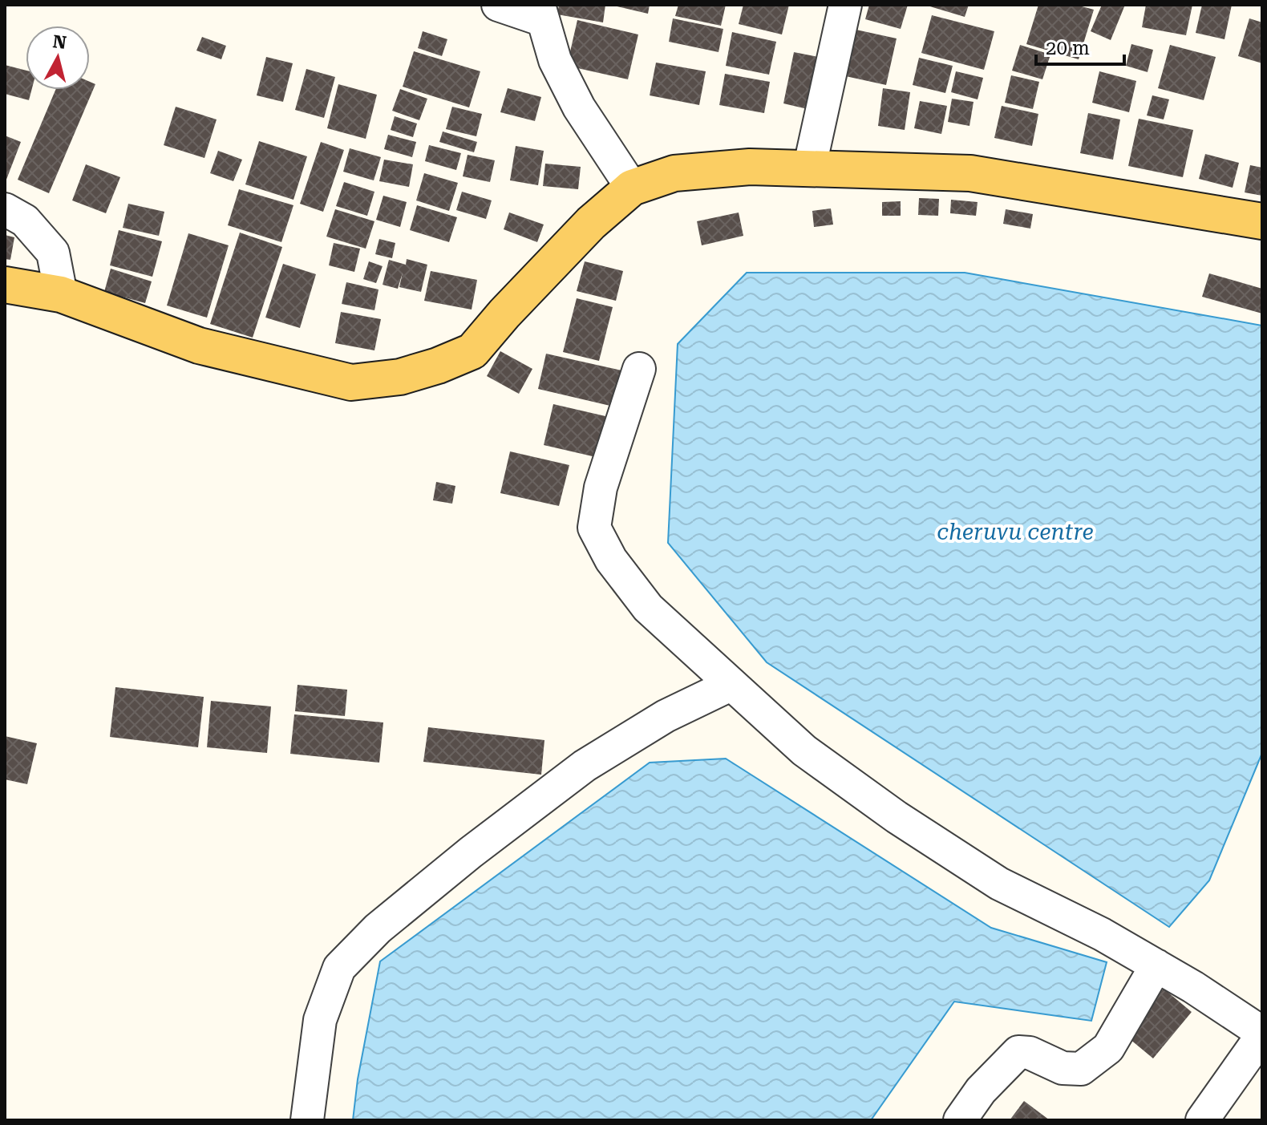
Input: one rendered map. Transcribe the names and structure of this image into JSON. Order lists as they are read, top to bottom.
{
  "water": ["cheruvu centre"],
  "scale_bar": "20 m",
  "north": "top"
}
